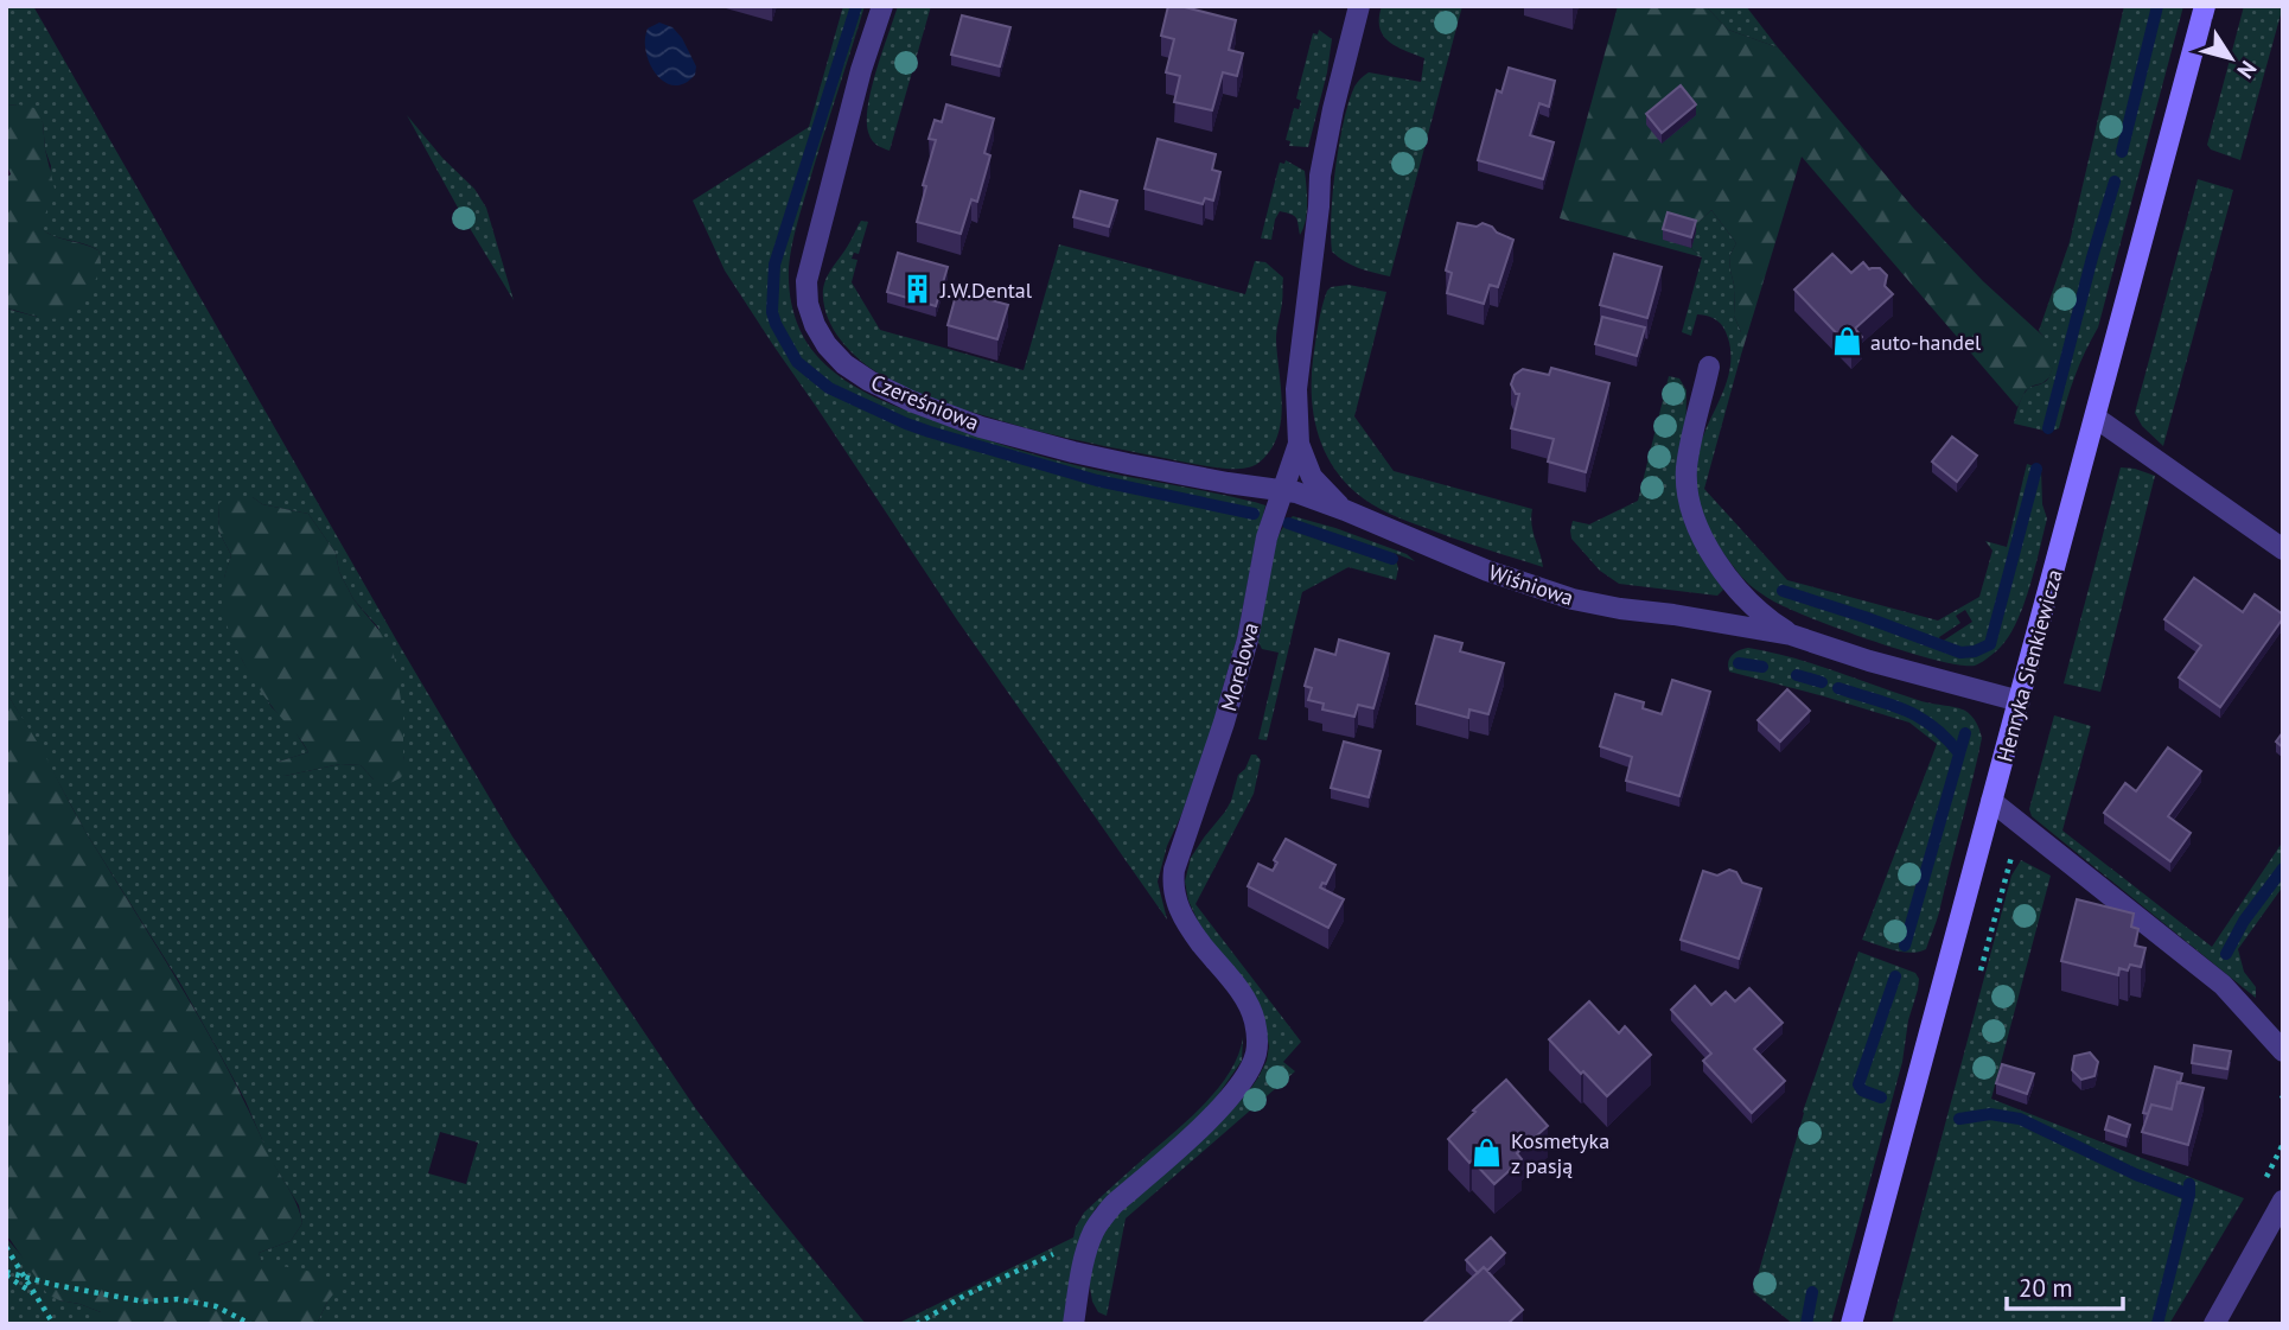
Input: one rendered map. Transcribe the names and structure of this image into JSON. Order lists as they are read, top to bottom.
{
  "streets": {
    "street": [
      "Czereśniowa",
      "Wiśniowa",
      "Henryka Sienkiewicza",
      "Morelowa"
    ]
  },
  "crossings": [
    ["Czereśniowa", "Wiśniowa"],
    ["Czereśniowa", "Morelowa"],
    ["Wiśniowa", "Henryka Sienkiewicza"],
    ["Wiśniowa", "Morelowa"]
  ],
  "places": {
    "building": ["J.W.Dental"],
    "shop": ["auto-handel", "Kosmetyka z pasją"]
  },
  "scale_bar": "20 m",
  "north": "bottom right"
}
